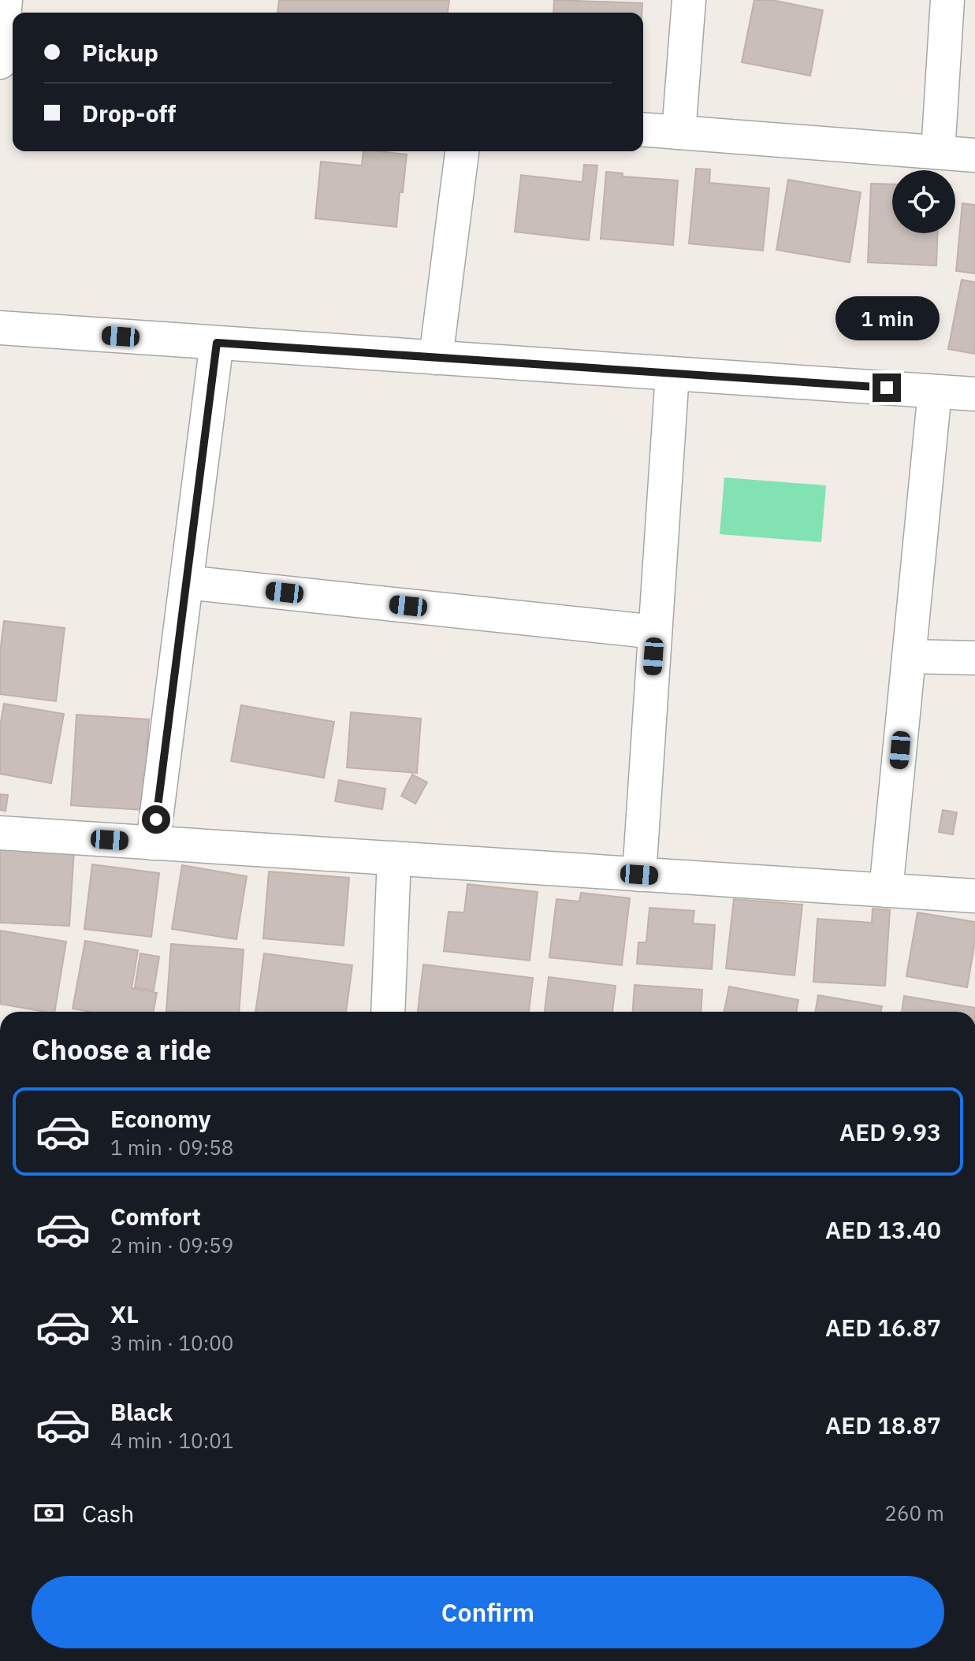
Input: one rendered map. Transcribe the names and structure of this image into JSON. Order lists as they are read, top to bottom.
{
  "page": {
    "banner": ["Pickup", "Drop-off"],
    "bubble": "1 min",
    "heading": "Choose a ride",
    "list": [
      {
        "name": "Economy",
        "note": "1 min · 09:58",
        "value": "AED 9.93"
      },
      {
        "name": "Comfort",
        "note": "2 min · 09:59",
        "value": "AED 13.40"
      },
      {
        "name": "XL",
        "note": "3 min · 10:00",
        "value": "AED 16.87"
      },
      {
        "name": "Black",
        "note": "4 min · 10:01",
        "value": "AED 18.87"
      }
    ],
    "pay": ["Cash", "260 m"],
    "buttons": "Confirm"
  }
}
